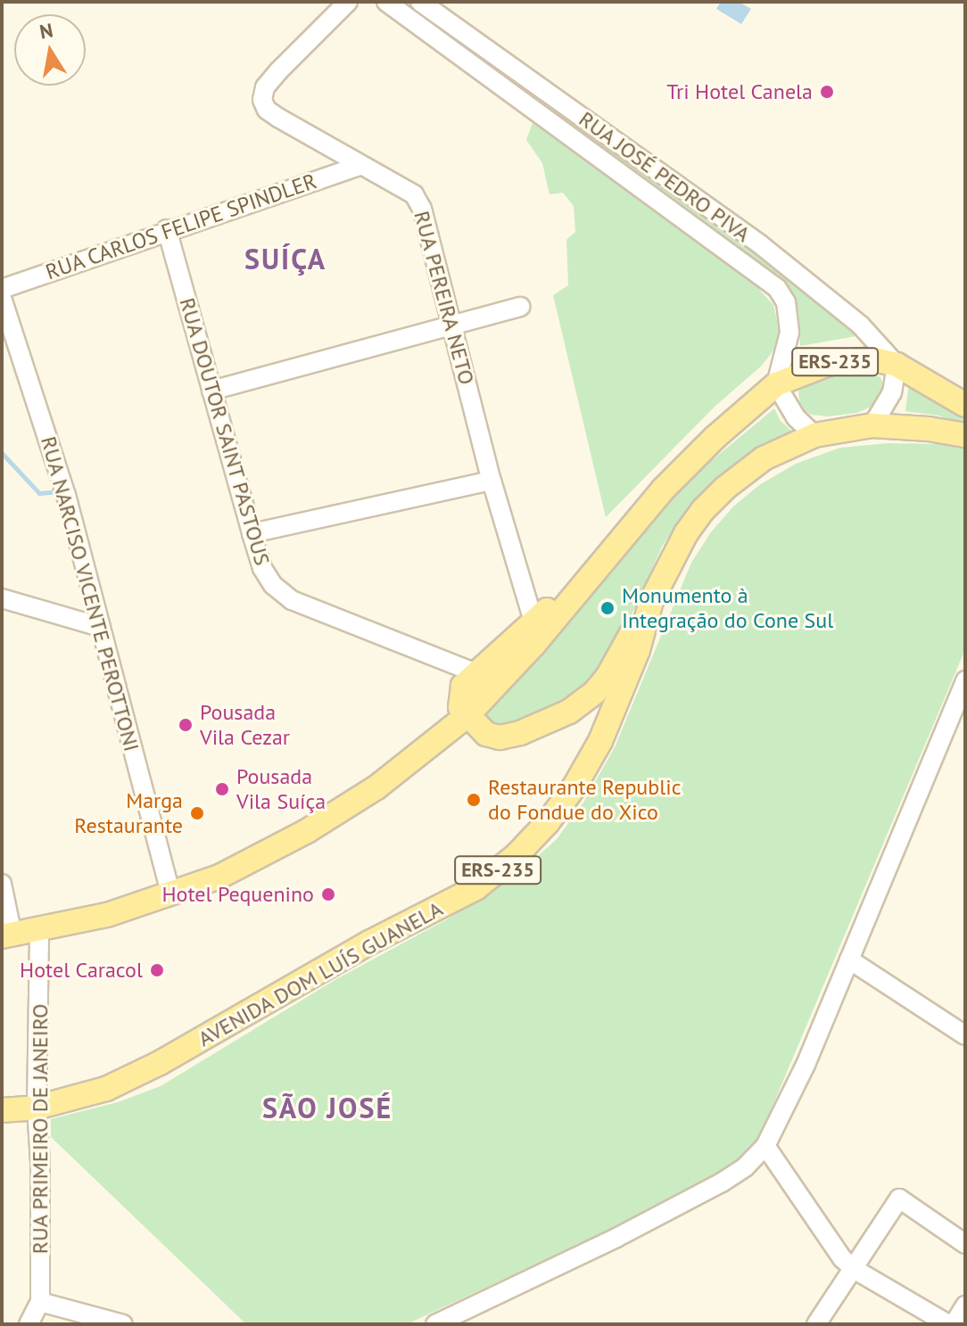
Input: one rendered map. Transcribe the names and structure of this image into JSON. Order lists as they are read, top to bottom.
{
  "streets": {
    "main road": ["ERS-235", "AVENIDA DOM LUÍS GUANELA"],
    "street": [
      "RUA JOSÉ PEDRO PIVA",
      "RUA CARLOS FELIPE SPINDLER",
      "RUA PEREIRA NETO",
      "RUA DOUTOR SAINT PASTOUS",
      "RUA NARCISO VICENTE PEROTTONI",
      "RUA PRIMEIRO DE JANEIRO"
    ]
  },
  "crossings": [
    ["RUA JOSÉ PEDRO PIVA", "ERS-235"],
    ["RUA CARLOS FELIPE SPINDLER", "RUA PEREIRA NETO"],
    ["RUA CARLOS FELIPE SPINDLER", "RUA DOUTOR SAINT PASTOUS"],
    ["ERS-235", "RUA NARCISO VICENTE PEROTTONI"],
    ["ERS-235", "AVENIDA DOM LUÍS GUANELA"],
    ["ERS-235", "RUA PRIMEIRO DE JANEIRO"],
    ["AVENIDA DOM LUÍS GUANELA", "RUA PRIMEIRO DE JANEIRO"]
  ],
  "districts": ["SUÍÇA", "SÃO JOSÉ"],
  "places": [
    "Tri Hotel Canela",
    "Monumento à Integração do Cone Sul",
    "Pousada Vila Cezar",
    "Pousada Vila Suíça",
    "Restaurante Republic do Fondue do Xico",
    "Marga Restaurante",
    "Hotel Pequenino",
    "Hotel Caracol"
  ],
  "north": "top"
}
